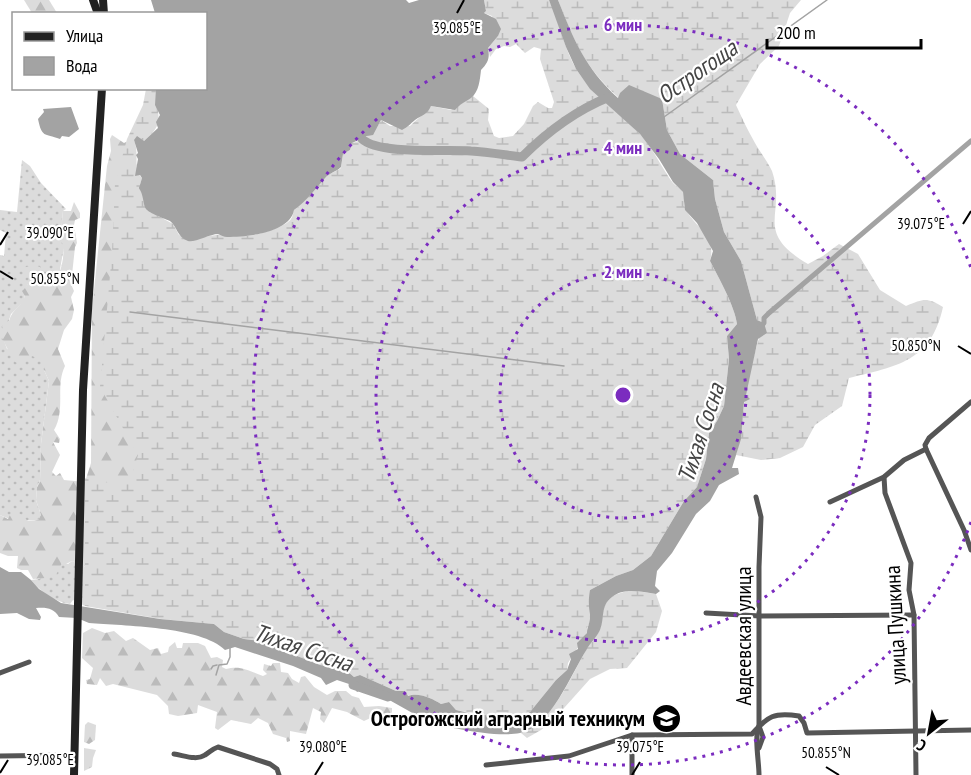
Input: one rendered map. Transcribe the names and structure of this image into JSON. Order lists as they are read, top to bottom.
{
  "streets": {
    "street": ["улица Пушкина", "Авдеевская улица"]
  },
  "water": ["Острогоща", "Тихая Сосна"],
  "places": {
    "school or university": ["Острогожский аграрный техникум"]
  },
  "legend": ["Улица", "Вода"],
  "scale_bar": "200 m",
  "north": "bottom left",
  "coordinates": [
    "39.085°E",
    "39.075°E",
    "39.090°E",
    "50.855°N",
    "50.850°N",
    "39.080°E"
  ],
  "rings": ["6 мин", "4 мин", "2 мин"]
}
